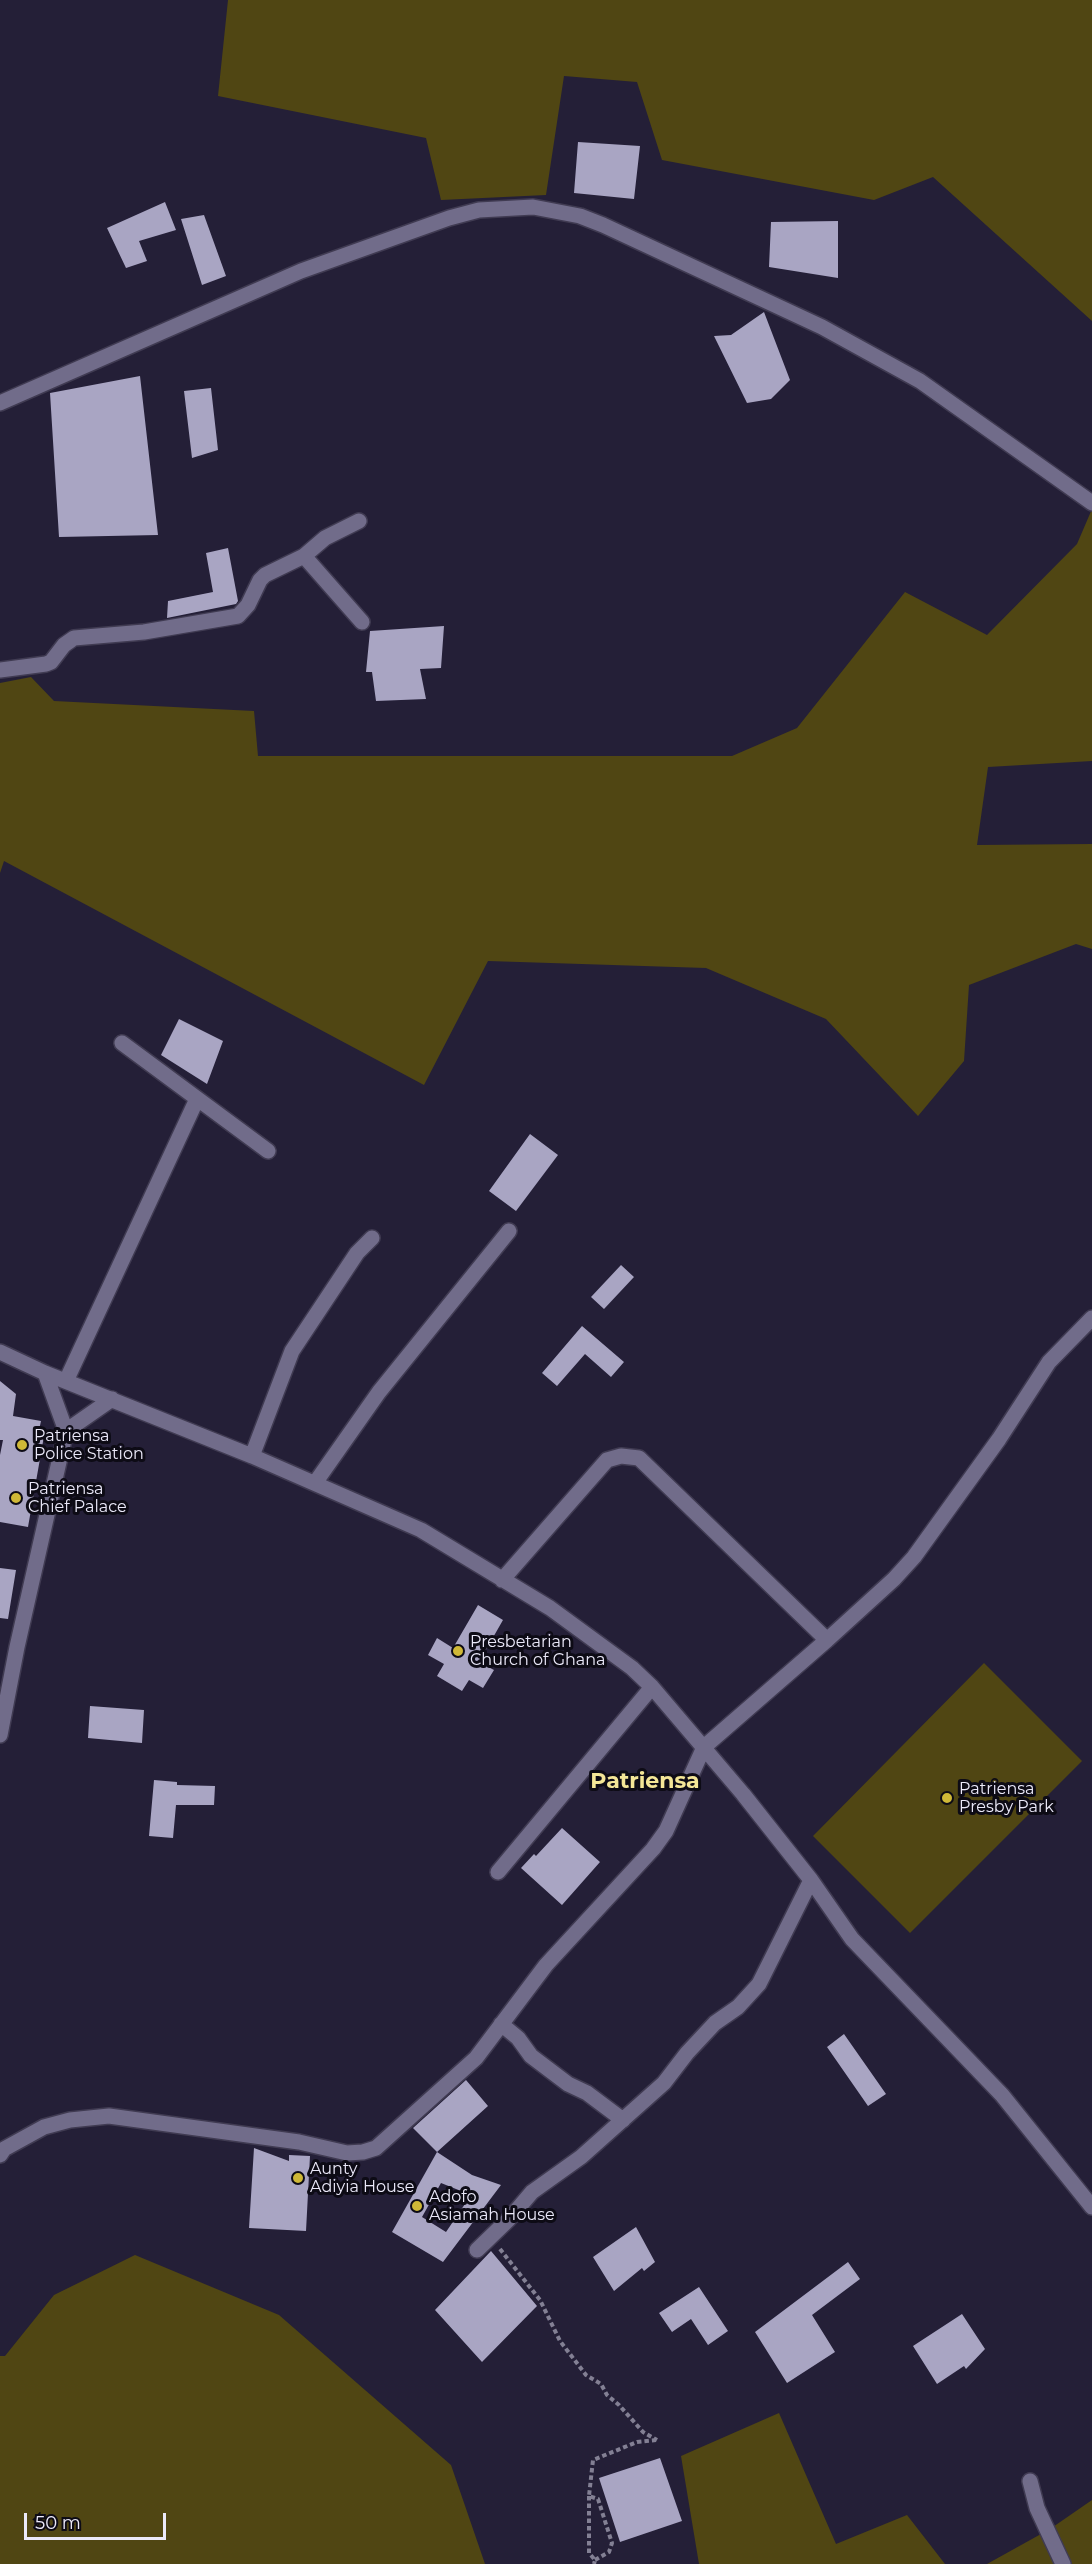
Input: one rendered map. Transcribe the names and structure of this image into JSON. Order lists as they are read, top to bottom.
{
  "districts": ["Patriensa"],
  "places": [
    "Patriensa Police Station",
    "Patriensa Chief Palace",
    "Presbetarian Church of Ghana",
    "Patriensa Presby Park",
    "Aunty Adiyia House",
    "Adofo Asiamah House"
  ],
  "scale_bar": "50 m"
}
